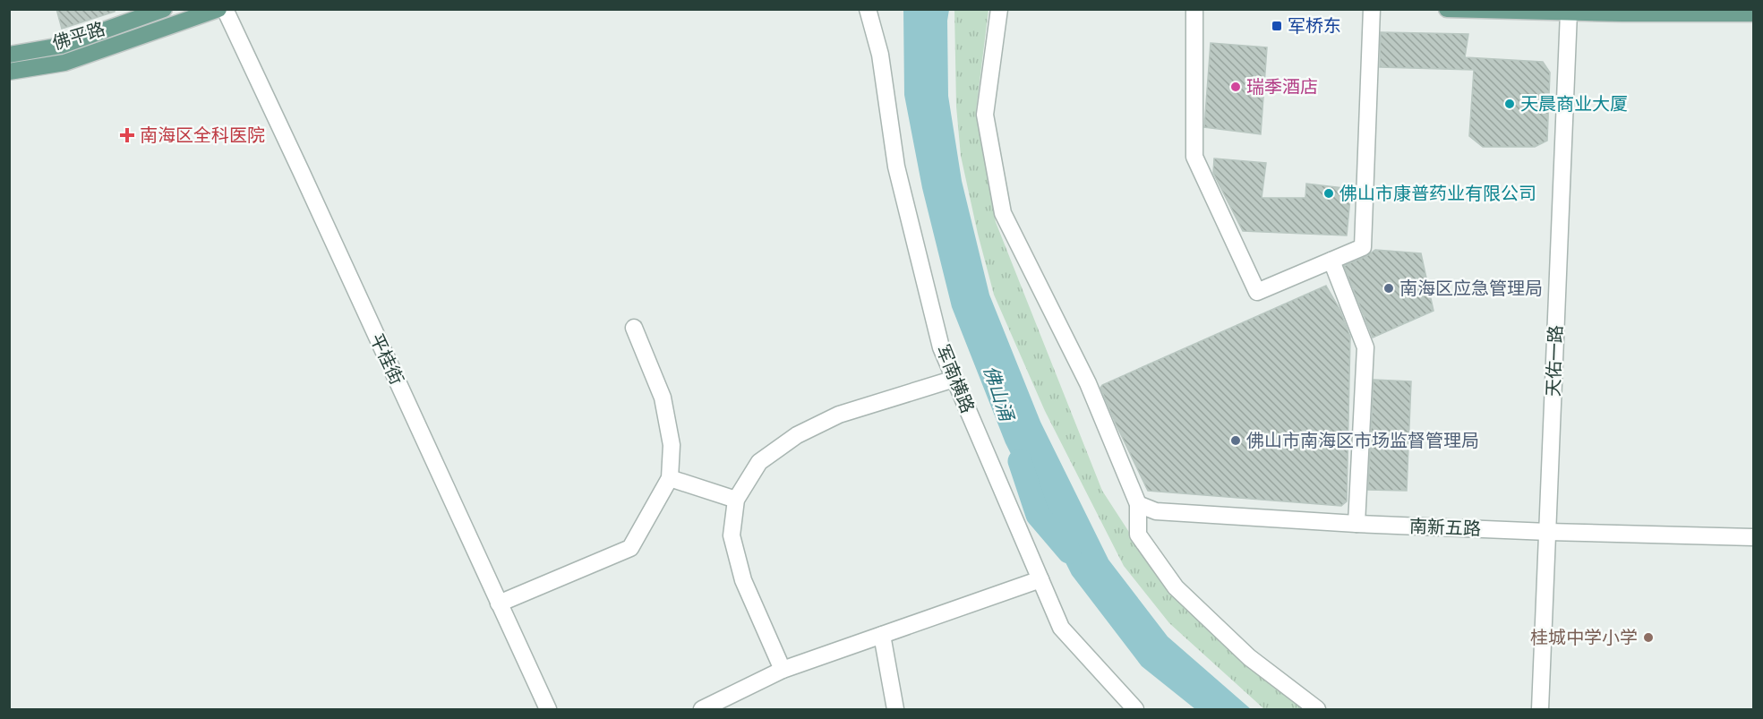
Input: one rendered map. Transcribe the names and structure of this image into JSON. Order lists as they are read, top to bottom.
{
  "streets": {
    "main road": ["佛平路"],
    "street": [
      "平桂街",
      "天佑一路",
      "军南横路",
      "南新五路"
    ]
  },
  "crossings": [
    ["天佑一路", "南新五路"]
  ],
  "water": ["佛山涌"],
  "places": {
    "transit": ["军桥东"],
    "other": [
      "瑞季酒店",
      "天晨商业大厦",
      "佛山市康普药业有限公司",
      "南海区应急管理局",
      "佛山市南海区市场监督管理局",
      "桂城中学小学"
    ],
    "health": ["南海区全科医院"]
  }
}
